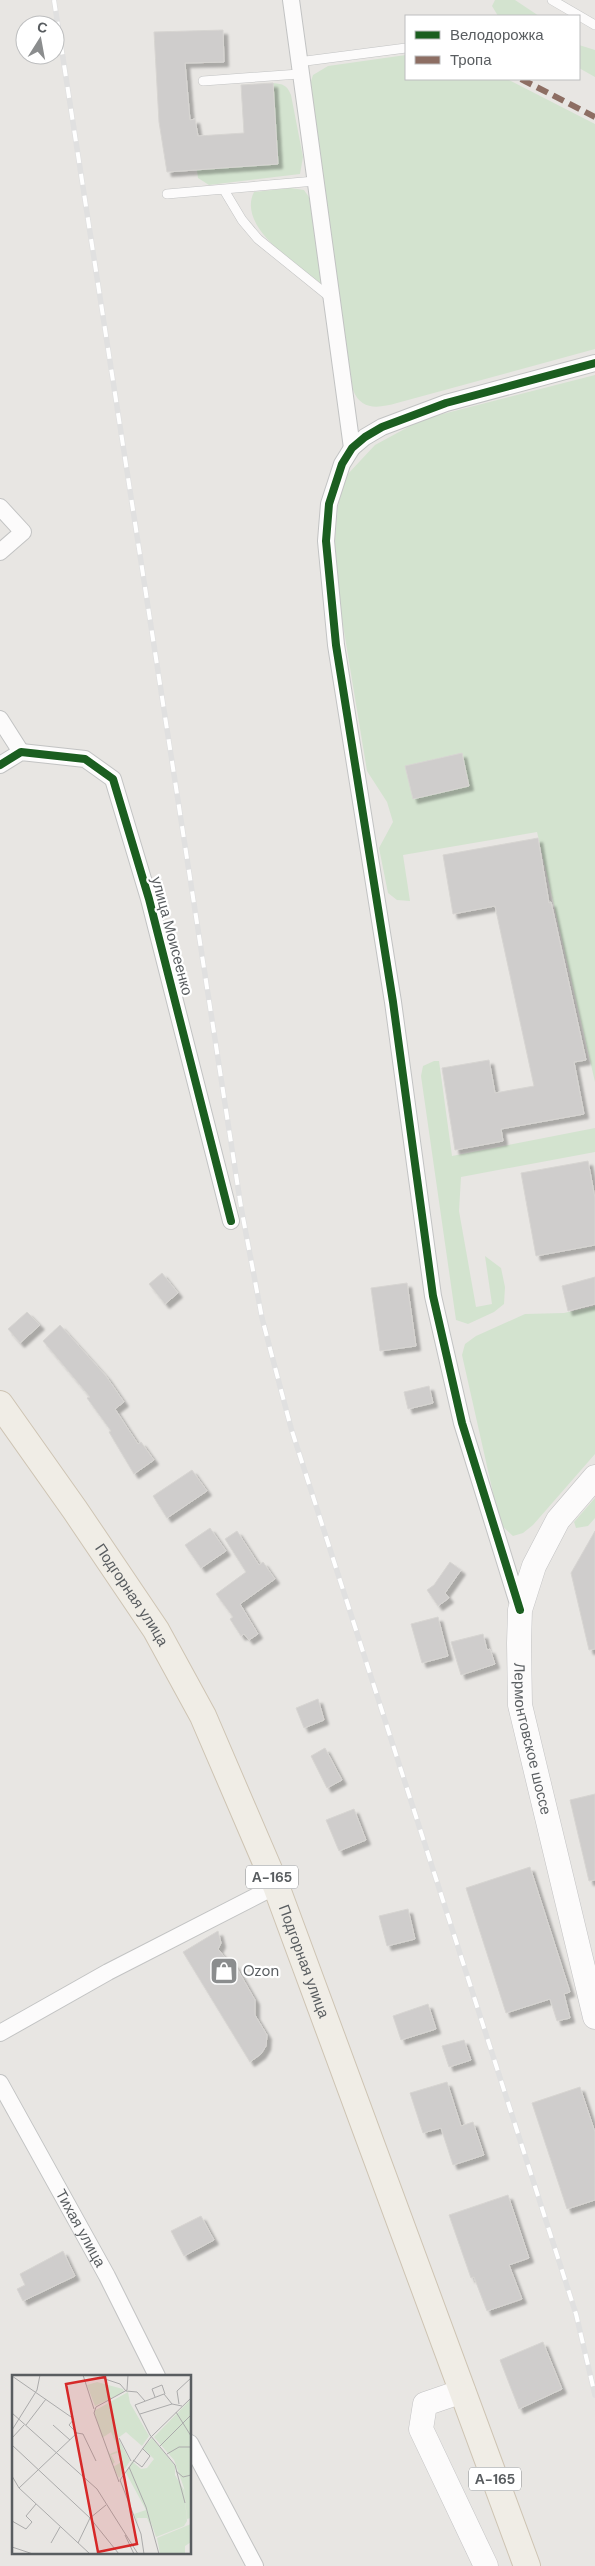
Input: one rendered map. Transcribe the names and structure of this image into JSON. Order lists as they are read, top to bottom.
{
  "streets": {
    "main road": ["Подгорная улица", "А-165"],
    "street": ["улица Моисеенко", "Лермонтовское шоссе", "Тихая улица"]
  },
  "crossings": [
    ["Подгорная улица", "А-165"]
  ],
  "places": {
    "shop": ["Ozon"]
  },
  "legend": ["Велодорожка", "Тропа"],
  "north": "top"
}
